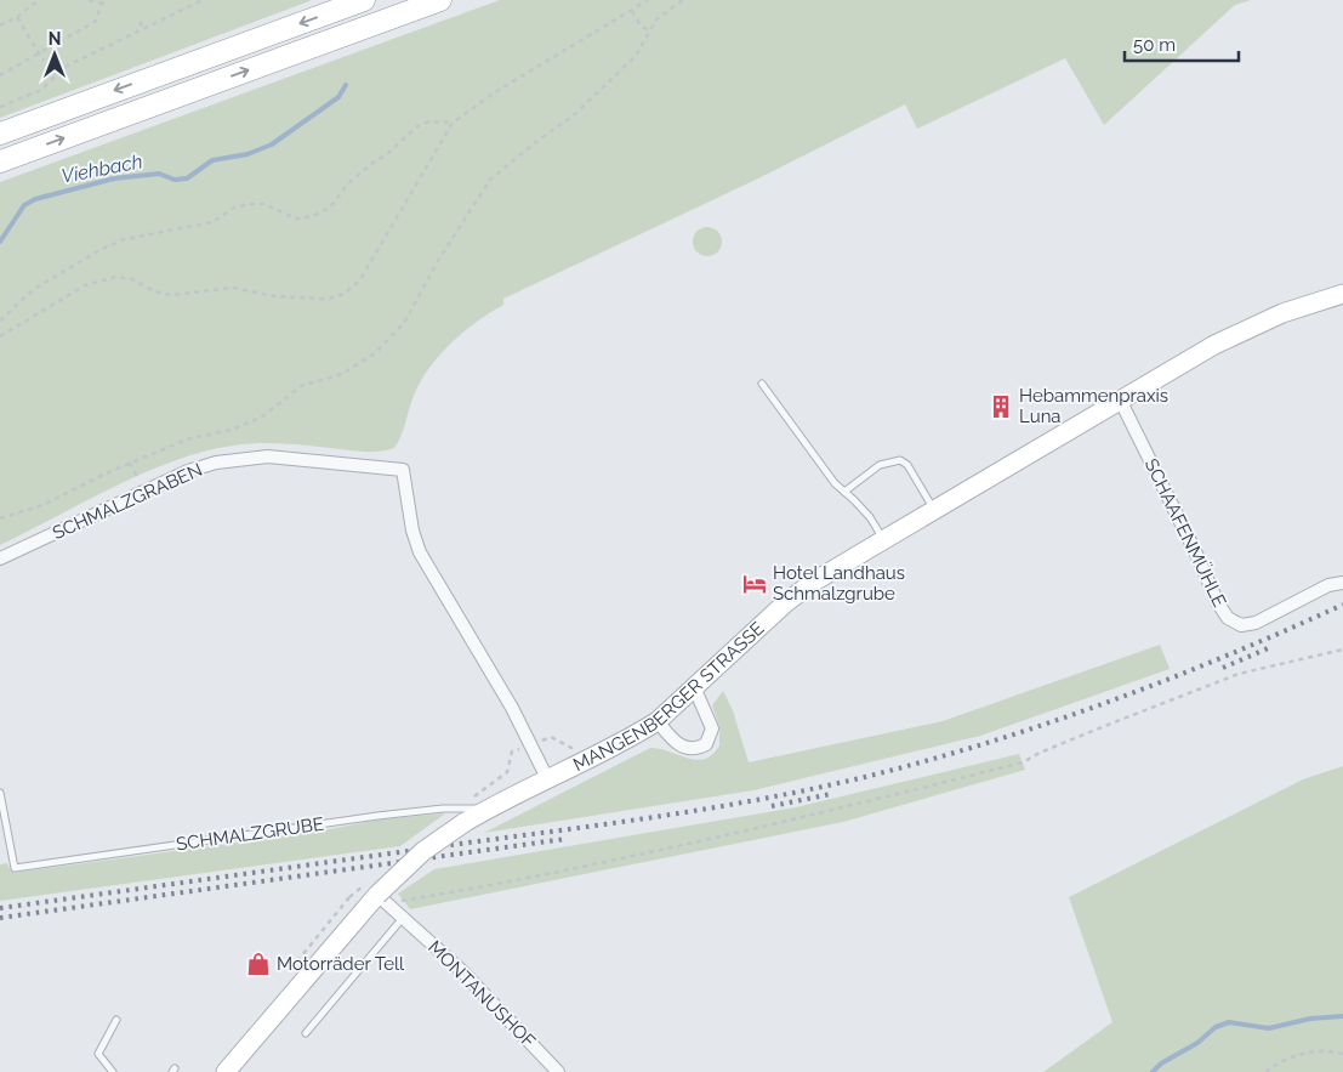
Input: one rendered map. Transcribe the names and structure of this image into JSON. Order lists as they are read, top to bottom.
{
  "streets": {
    "main road": ["MANGENBERGER STRASSE"],
    "street": ["SCHMALZGRABEN", "SCHAAFENMÜHLE", "MONTANUSHOF"],
    "lane": ["SCHMALZGRUBE"]
  },
  "crossings": [
    ["SCHMALZGRABEN", "MANGENBERGER STRASSE"],
    ["SCHAAFENMÜHLE", "MANGENBERGER STRASSE"],
    ["MANGENBERGER STRASSE", "SCHMALZGRUBE"],
    ["MANGENBERGER STRASSE", "MONTANUSHOF"]
  ],
  "water": ["Viehbach"],
  "places": {
    "building": ["Hebammenpraxis Luna"],
    "hotel": ["Hotel Landhaus Schmalzgrube"],
    "shop": ["Motorräder Tell"]
  },
  "scale_bar": "50 m",
  "north": "top"
}
